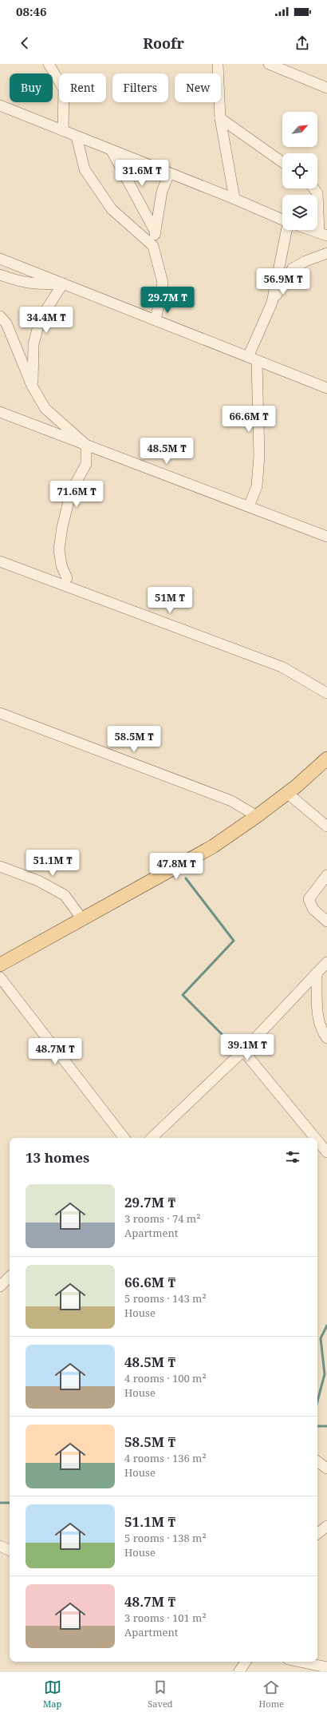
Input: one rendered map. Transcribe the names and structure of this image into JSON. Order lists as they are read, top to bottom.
{
  "north": "top right",
  "page": {
    "status": "08:46",
    "header": "Roofr",
    "chip": [
      "Buy",
      "Rent",
      "Filters",
      "New"
    ],
    "price": [
      "31.6M ₸",
      "56.9M ₸",
      "29.7M ₸",
      "34.4M ₸",
      "66.6M ₸",
      "48.5M ₸",
      "71.6M ₸",
      "51M ₸",
      "58.5M ₸",
      "51.1M ₸",
      "47.8M ₸",
      "39.1M ₸",
      "48.7M ₸"
    ],
    "heading": "13 homes",
    "list": [
      {
        "name": "29.7M ₸",
        "note": "3 rooms · 74 m² · Apartment"
      },
      {
        "name": "66.6M ₸",
        "note": "5 rooms · 143 m² · House"
      },
      {
        "name": "48.5M ₸",
        "note": "4 rooms · 100 m² · House"
      },
      {
        "name": "58.5M ₸",
        "note": "4 rooms · 136 m² · House"
      },
      {
        "name": "51.1M ₸",
        "note": "5 rooms · 138 m² · House"
      },
      {
        "name": "48.7M ₸",
        "note": "3 rooms · 101 m² · Apartment"
      }
    ],
    "tabs": ["Map", "Saved", "Home"]
  }
}
